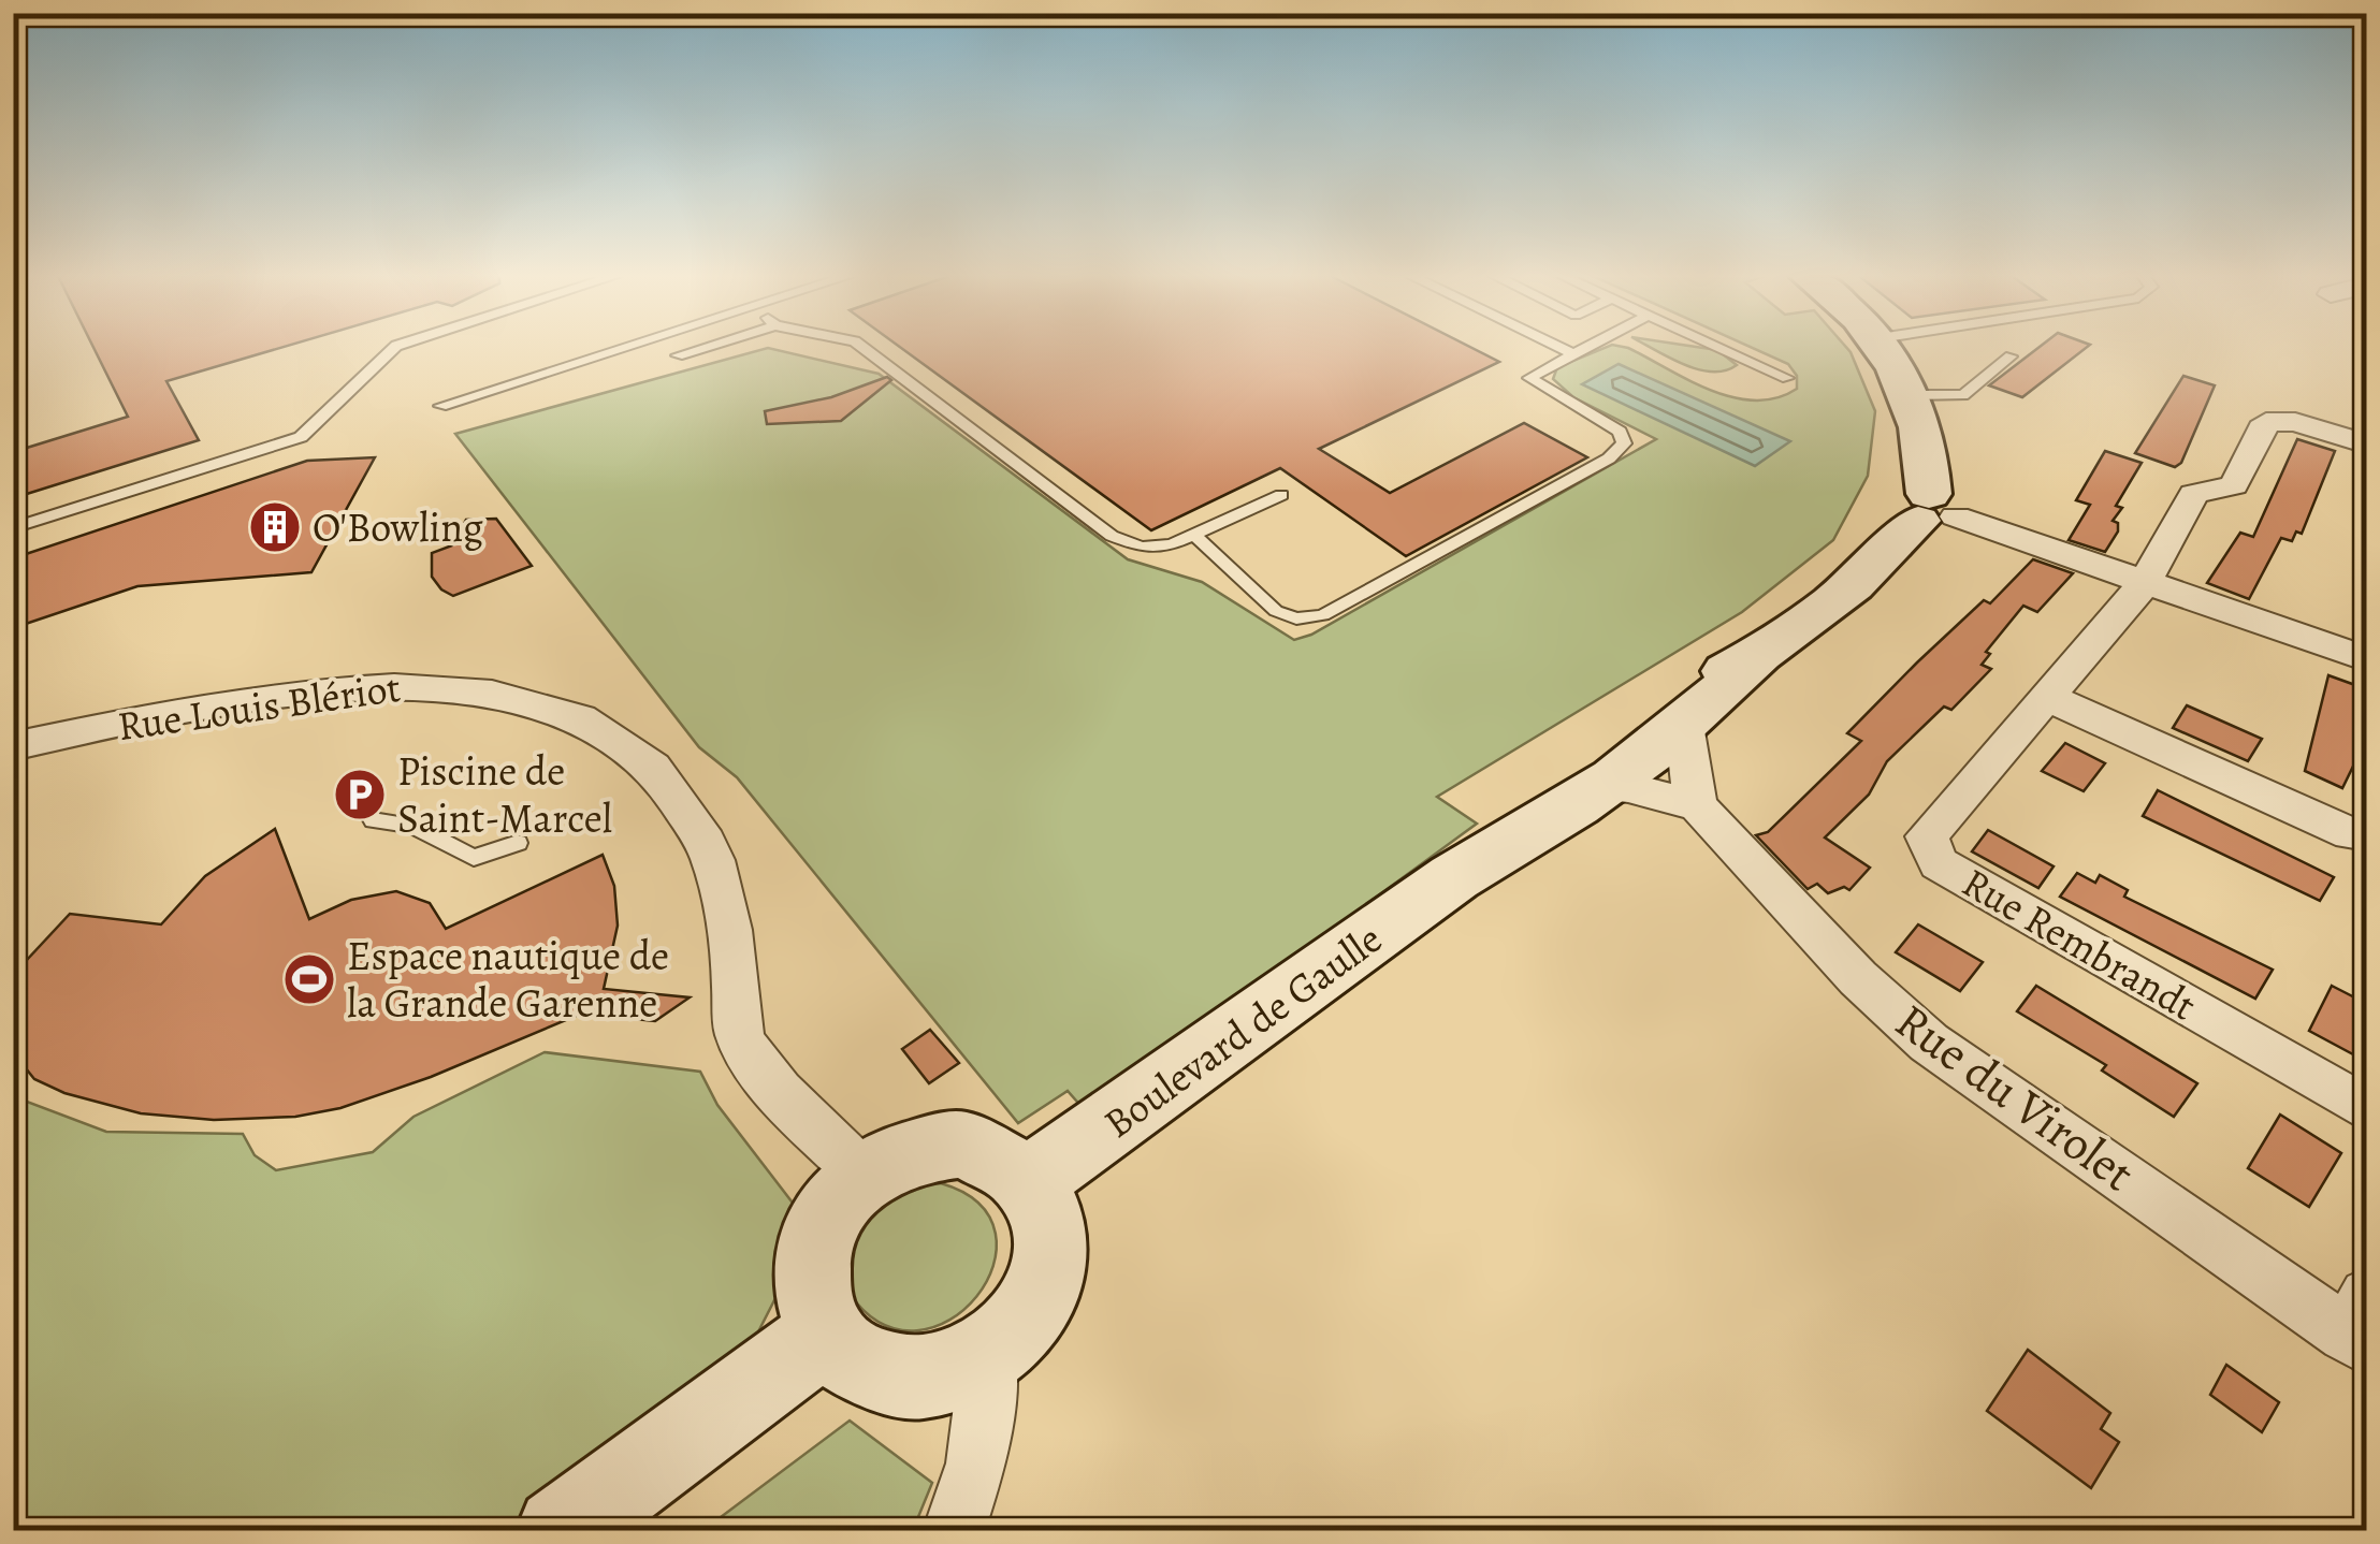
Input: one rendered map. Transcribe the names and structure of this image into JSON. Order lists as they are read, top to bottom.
{
  "streets": {
    "main road": ["Boulevard de Gaulle"],
    "street": ["Rue Louis Blériot", "Rue Rembrandt", "Rue du Virolet"]
  },
  "crossings": [
    ["Rue Louis Blériot", "Boulevard de Gaulle"]
  ],
  "places": {
    "building": ["O'Bowling"],
    "parking": ["Piscine de Saint-Marcel"],
    "sports": ["Espace nautique de la Grande Garenne"]
  }
}
